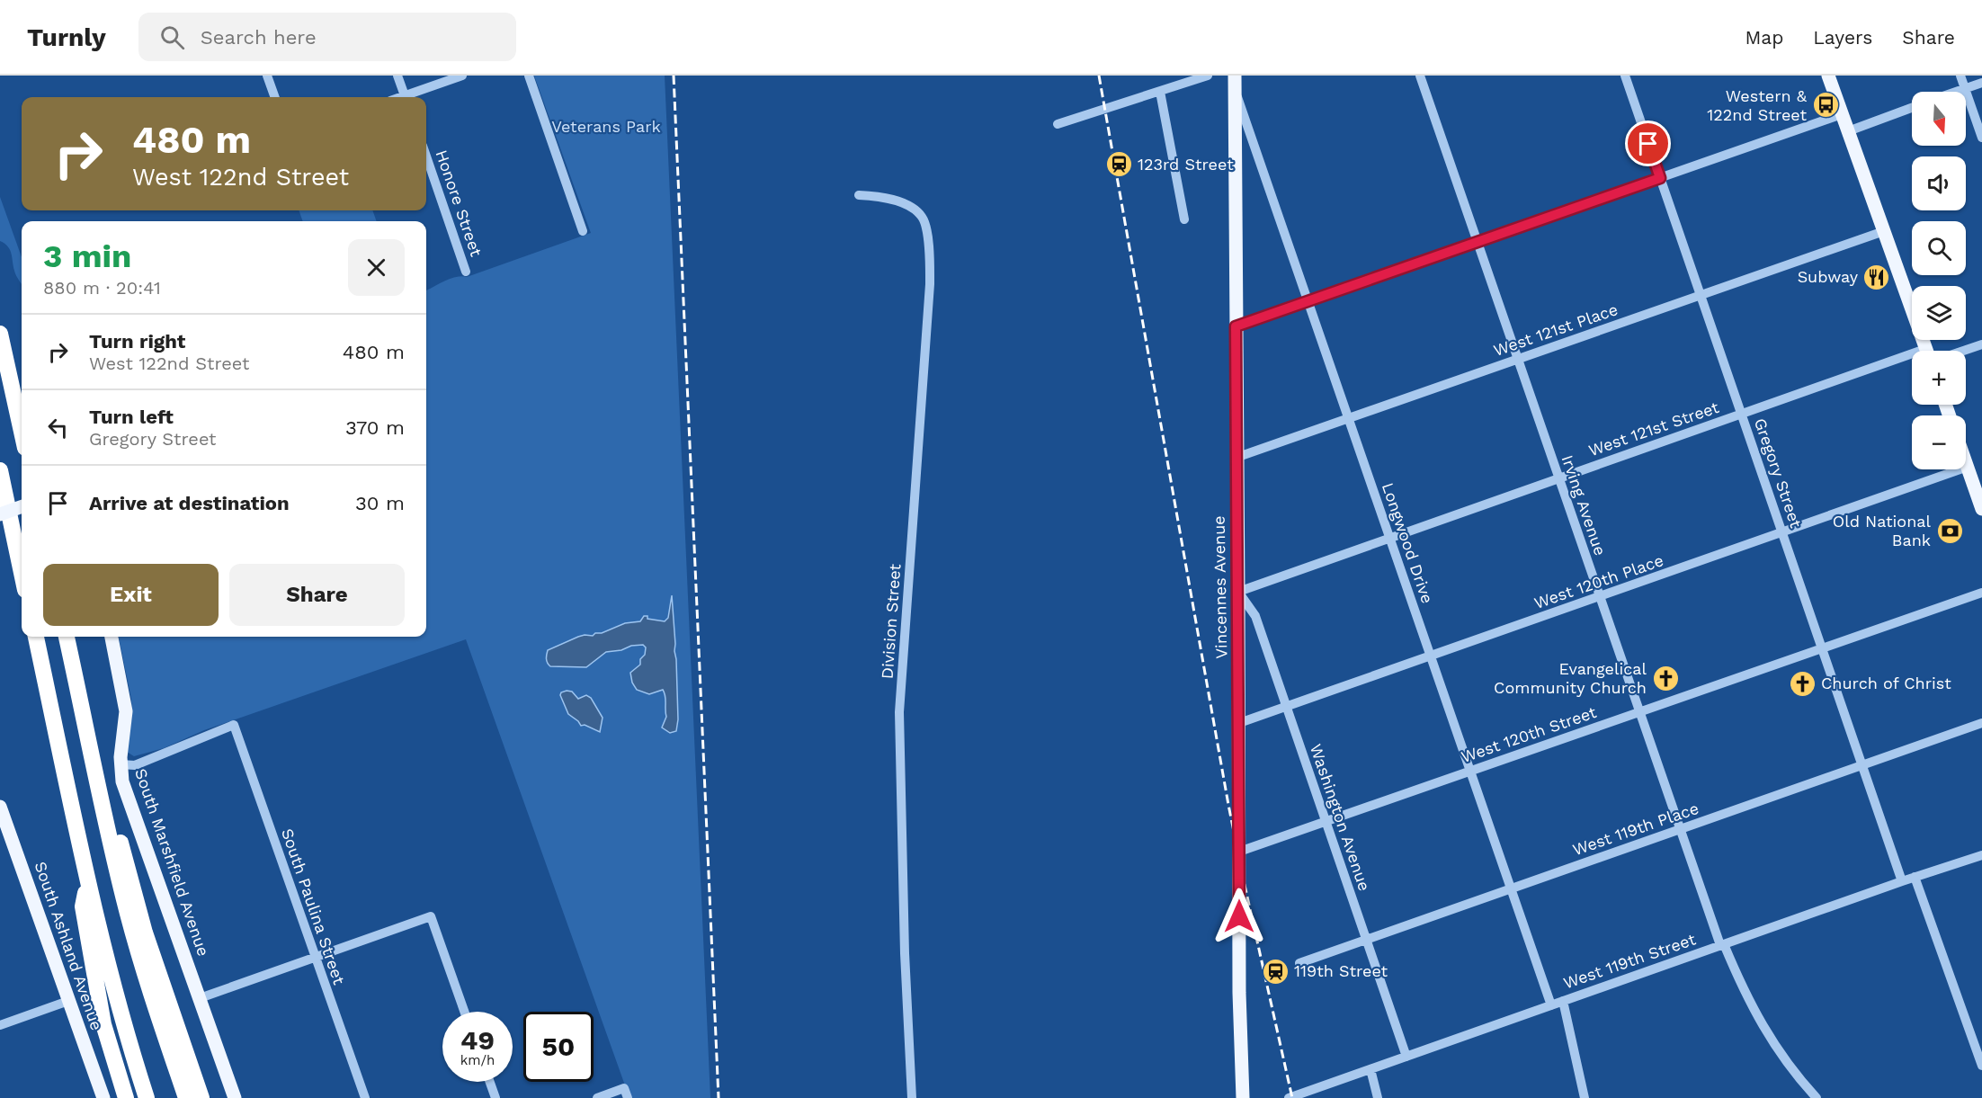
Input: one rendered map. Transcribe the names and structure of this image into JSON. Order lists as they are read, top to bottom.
{
  "streets": {
    "main road": ["Vincennes Avenue", "South Marshfield Avenue", "South Ashland Avenue"],
    "street": [
      "Honore Street",
      "West 121st Place",
      "West 121st Street",
      "Gregory Street",
      "Irving Avenue",
      "Longwood Drive",
      "West 120th Place",
      "Division Street",
      "West 120th Street",
      "Washington Avenue",
      "West 119th Place",
      "South Paulina Street",
      "West 119th Street"
    ]
  },
  "crossings": [
    ["West 121st Place", "Gregory Street"],
    ["West 121st Place", "Irving Avenue"],
    ["West 121st Place", "Longwood Drive"],
    ["West 121st Place", "Vincennes Avenue"],
    ["West 121st Street", "Gregory Street"],
    ["West 121st Street", "Irving Avenue"],
    ["West 121st Street", "Longwood Drive"],
    ["West 121st Street", "Vincennes Avenue"],
    ["West 121st Street", "Washington Avenue"],
    ["Gregory Street", "West 120th Place"],
    ["Gregory Street", "West 120th Street"],
    ["Gregory Street", "West 119th Place"],
    ["Gregory Street", "West 119th Street"],
    ["Irving Avenue", "West 120th Place"],
    ["Irving Avenue", "West 120th Street"],
    ["Irving Avenue", "West 119th Place"],
    ["Irving Avenue", "West 119th Street"],
    ["Longwood Drive", "West 120th Place"],
    ["Longwood Drive", "Vincennes Avenue"],
    ["Longwood Drive", "West 120th Street"],
    ["Longwood Drive", "West 119th Place"],
    ["Longwood Drive", "West 119th Street"],
    ["West 120th Place", "Vincennes Avenue"],
    ["West 120th Place", "Washington Avenue"],
    ["Vincennes Avenue", "West 120th Street"],
    ["Vincennes Avenue", "Washington Avenue"],
    ["West 120th Street", "Washington Avenue"],
    ["Washington Avenue", "West 119th Place"],
    ["Washington Avenue", "West 119th Street"],
    ["South Marshfield Avenue", "South Paulina Street"]
  ],
  "parks": ["Veterans Park"],
  "places": {
    "bus stop": ["Western & 122nd Street"],
    "station": ["123rd Street", "119th Street"],
    "restaurant": ["Subway"],
    "bank": ["Old National Bank"],
    "church": ["Evangelical Community Church", "Church of Christ"]
  },
  "north": "bottom",
  "page": {
    "header": "Turnly",
    "search": "Search here",
    "nav": ["Map", "Layers", "Share"],
    "map_buttons": ["+", "−"],
    "turn": ["480 m", "West 122nd Street"],
    "heading": ["3 min", "880 m · 20:41"],
    "list": [
      {
        "name": "Turn right",
        "note": "West 122nd Street",
        "value": "480 m"
      },
      {
        "name": "Turn left",
        "note": "Gregory Street",
        "value": "370 m"
      },
      {
        "name": "Arrive at destination",
        "value": "30 m"
      }
    ],
    "buttons": ["Exit", "Share"],
    "speed": "49 km/h",
    "limit": "50"
  }
}
